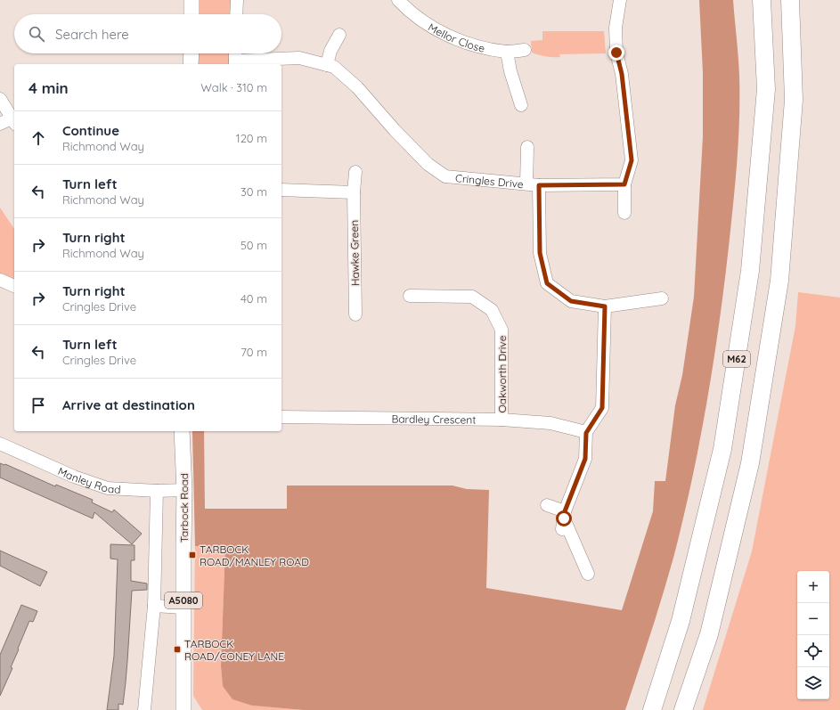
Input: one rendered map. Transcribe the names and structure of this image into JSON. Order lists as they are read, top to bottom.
{
  "streets": {
    "highway": ["M62"],
    "main road": ["Tarbock Road", "A5080"],
    "street": [
      "Mellor Close",
      "Cringles Drive",
      "Hawke Green",
      "Oakworth Drive",
      "Bardley Crescent",
      "Manley Road"
    ]
  },
  "crossings": [
    ["Oakworth Drive", "Bardley Crescent"],
    ["Manley Road", "Tarbock Road"]
  ],
  "places": {
    "transit": ["TARBOCK ROAD/MANLEY ROAD", "TARBOCK ROAD/CONEY LANE"]
  },
  "page": {
    "search": "Search here",
    "heading": ["4 min", "Walk · 310 m"],
    "list": [
      ["Continue", "Richmond Way", "120 m"],
      ["Turn left", "Richmond Way", "30 m"],
      ["Turn right", "Richmond Way", "50 m"],
      ["Turn right", "Cringles Drive", "40 m"],
      ["Turn left", "Cringles Drive", "70 m"],
      "Arrive at destination"
    ],
    "map_buttons": ["+", "−"]
  }
}
